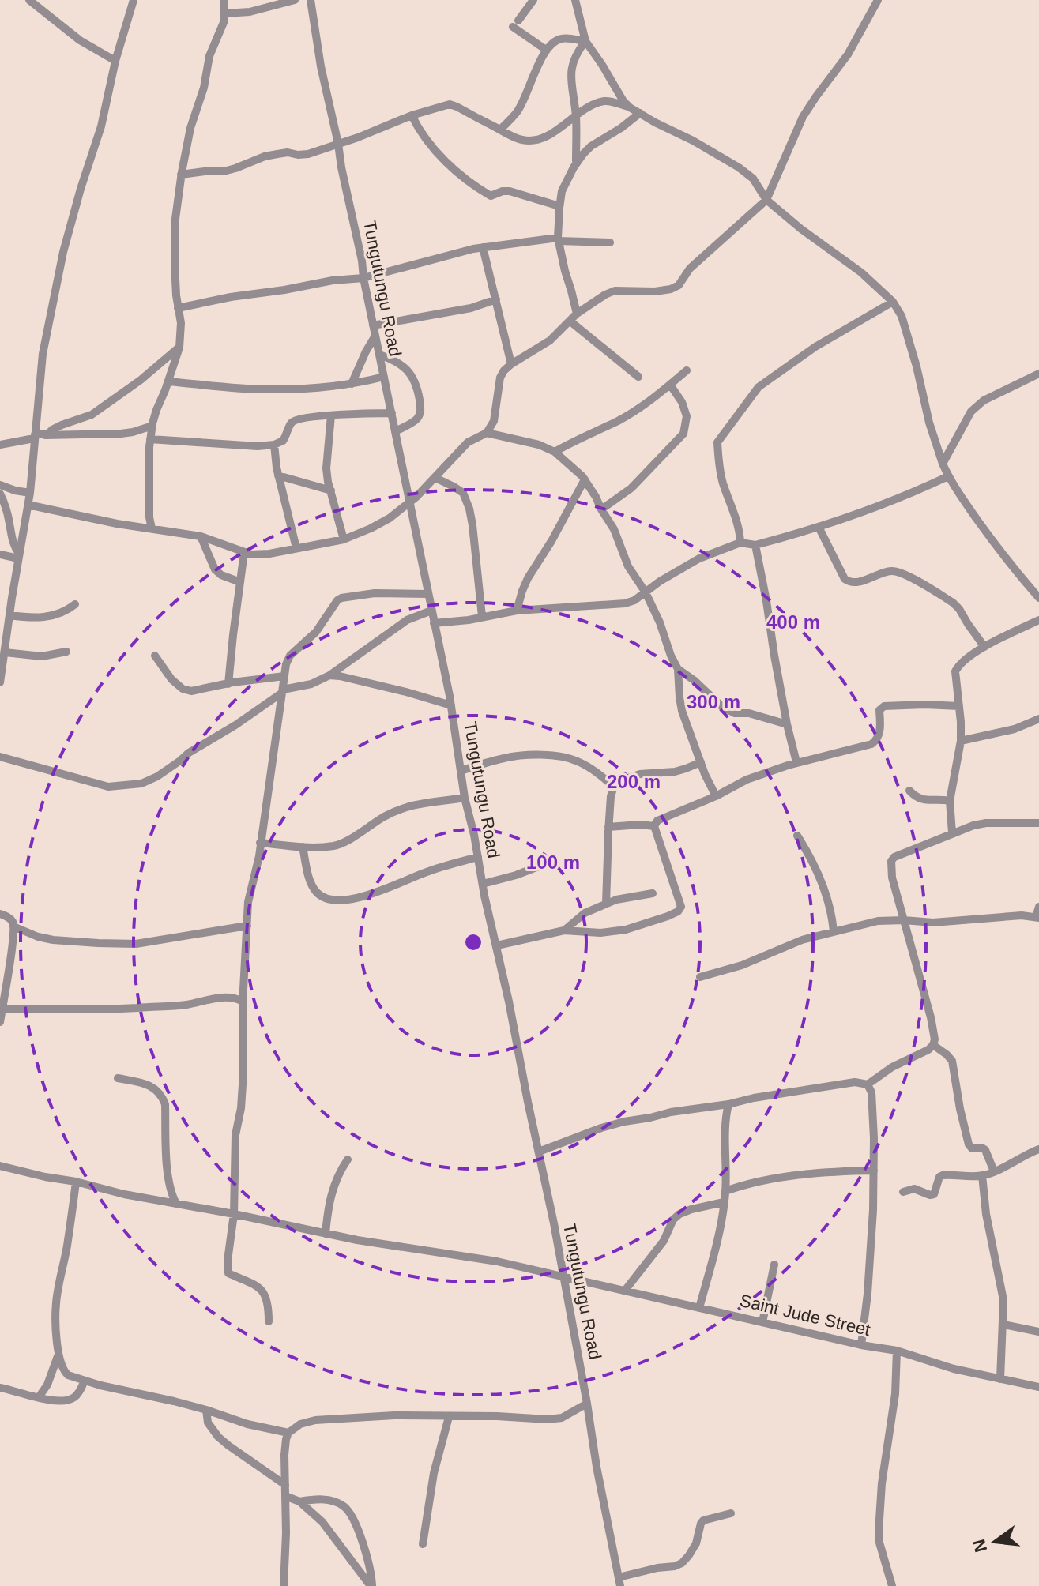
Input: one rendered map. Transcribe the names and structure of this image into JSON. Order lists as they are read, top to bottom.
{
  "streets": {
    "street": ["Tungutungu Road", "Saint Jude Street"]
  },
  "crossings": [
    ["Tungutungu Road", "Saint Jude Street"]
  ],
  "north": "left",
  "rings": [
    "400 m",
    "300 m",
    "200 m",
    "100 m"
  ]
}
